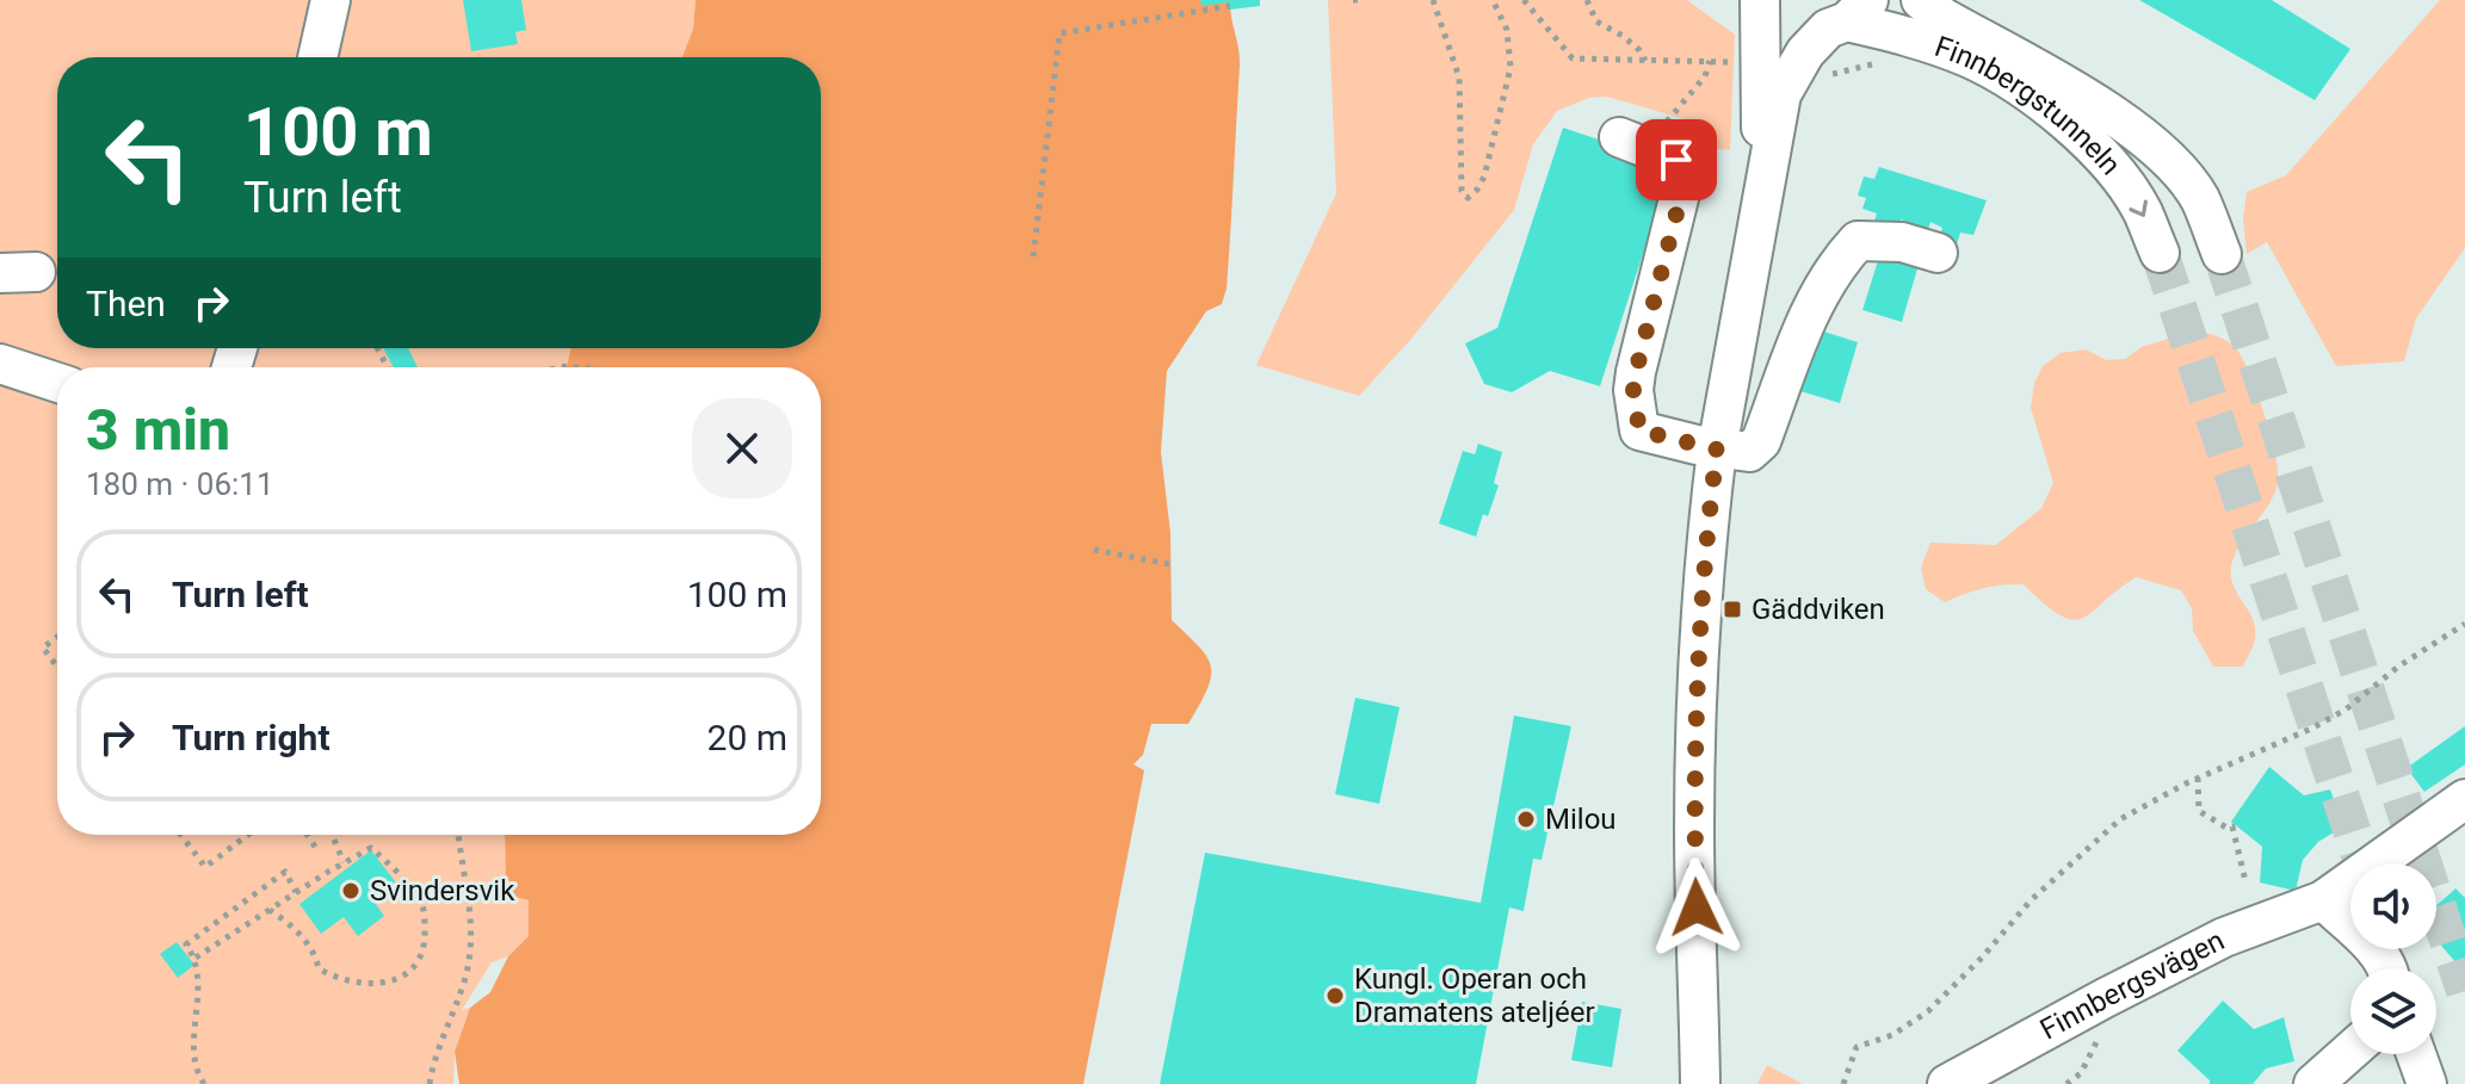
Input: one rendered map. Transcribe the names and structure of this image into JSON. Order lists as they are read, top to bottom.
{
  "streets": {
    "street": ["Finnbergstunneln", "Finnbergsvägen"]
  },
  "places": {
    "transit": ["Gäddviken"],
    "other": ["Milou", "Svindersvik", "Kungl. Operan och Dramatens ateljéer"]
  },
  "page": {
    "turn": ["100 m", "Turn left"],
    "then": "Then",
    "heading": ["3 min", "180 m · 06:11"],
    "list": [
      {
        "name": "Turn left",
        "value": "100 m"
      },
      {
        "name": "Turn right",
        "value": "20 m"
      }
    ]
  }
}
